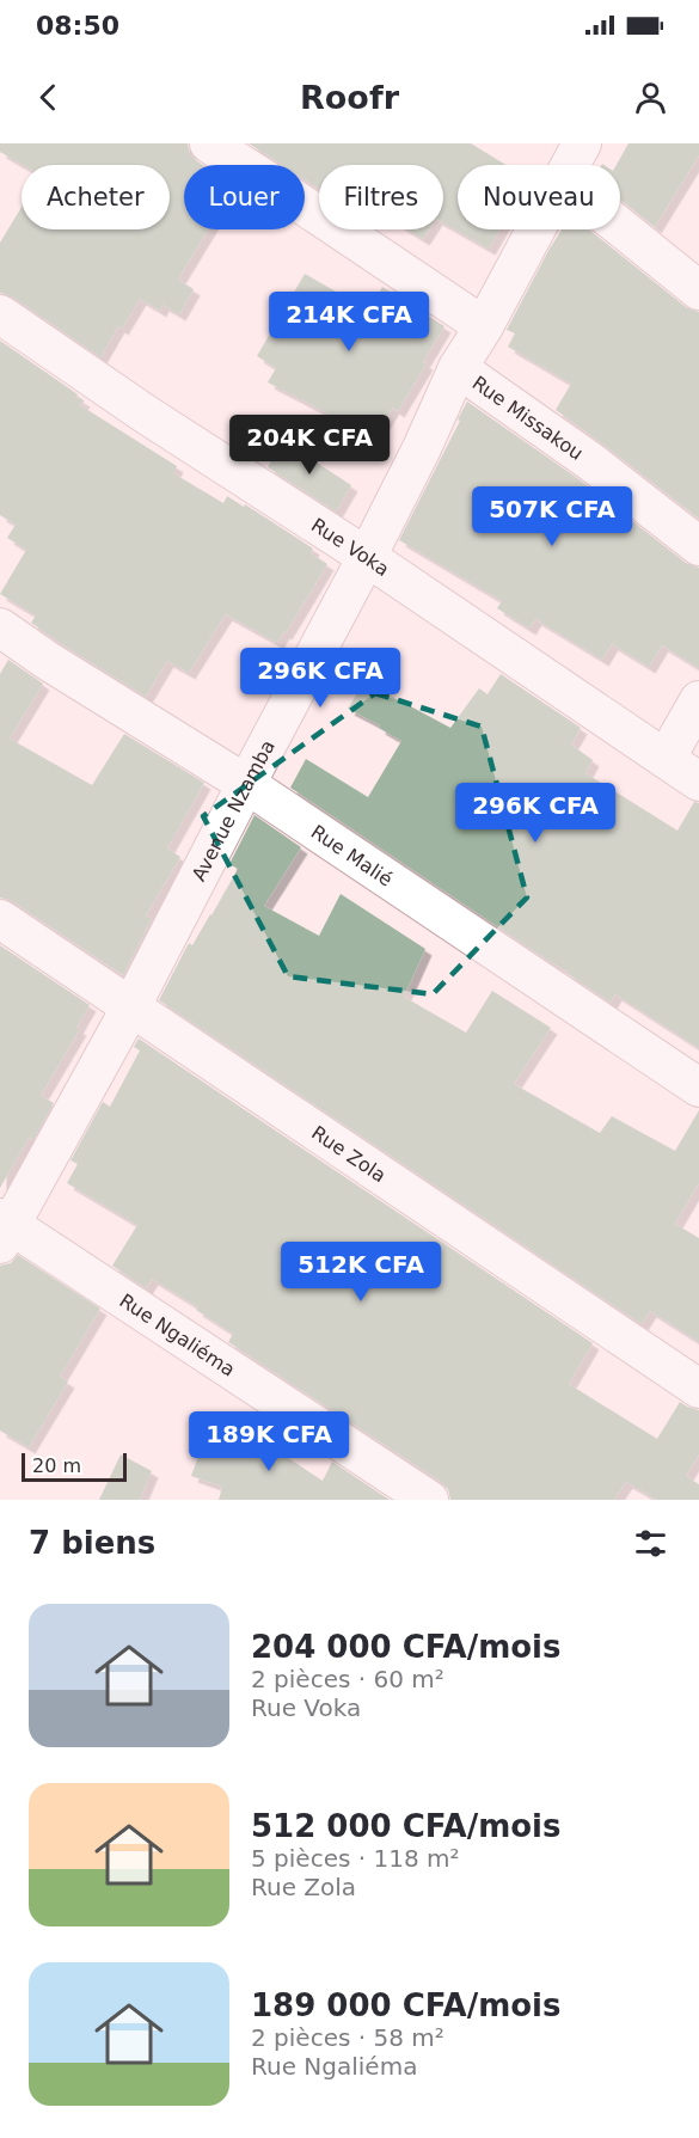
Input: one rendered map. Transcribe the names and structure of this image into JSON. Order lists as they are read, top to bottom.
{
  "streets": {
    "street": [
      "Rue Missakou",
      "Rue Voka",
      "Avenue Nzamba",
      "Rue Malié",
      "Rue Zola",
      "Rue Ngaliéma"
    ]
  },
  "crossings": [
    ["Rue Missakou", "Avenue Nzamba"],
    ["Rue Voka", "Avenue Nzamba"],
    ["Avenue Nzamba", "Rue Malié"],
    ["Avenue Nzamba", "Rue Zola"],
    ["Avenue Nzamba", "Rue Ngaliéma"]
  ],
  "scale_bar": "20 m",
  "page": {
    "status": "08:50",
    "header": "Roofr",
    "chip": [
      "Acheter",
      "Louer",
      "Filtres",
      "Nouveau"
    ],
    "price": [
      "214K CFA",
      "204K CFA",
      "507K CFA",
      "296K CFA",
      "296K CFA",
      "512K CFA",
      "189K CFA"
    ],
    "scale": "20 m",
    "heading": "7 biens",
    "list": [
      {
        "name": "204 000 CFA/mois",
        "note": "2 pièces · 60 m² · Rue Voka"
      },
      {
        "name": "512 000 CFA/mois",
        "note": "5 pièces · 118 m² · Rue Zola"
      },
      {
        "name": "189 000 CFA/mois",
        "note": "2 pièces · 58 m² · Rue Ngaliéma"
      }
    ]
  }
}
